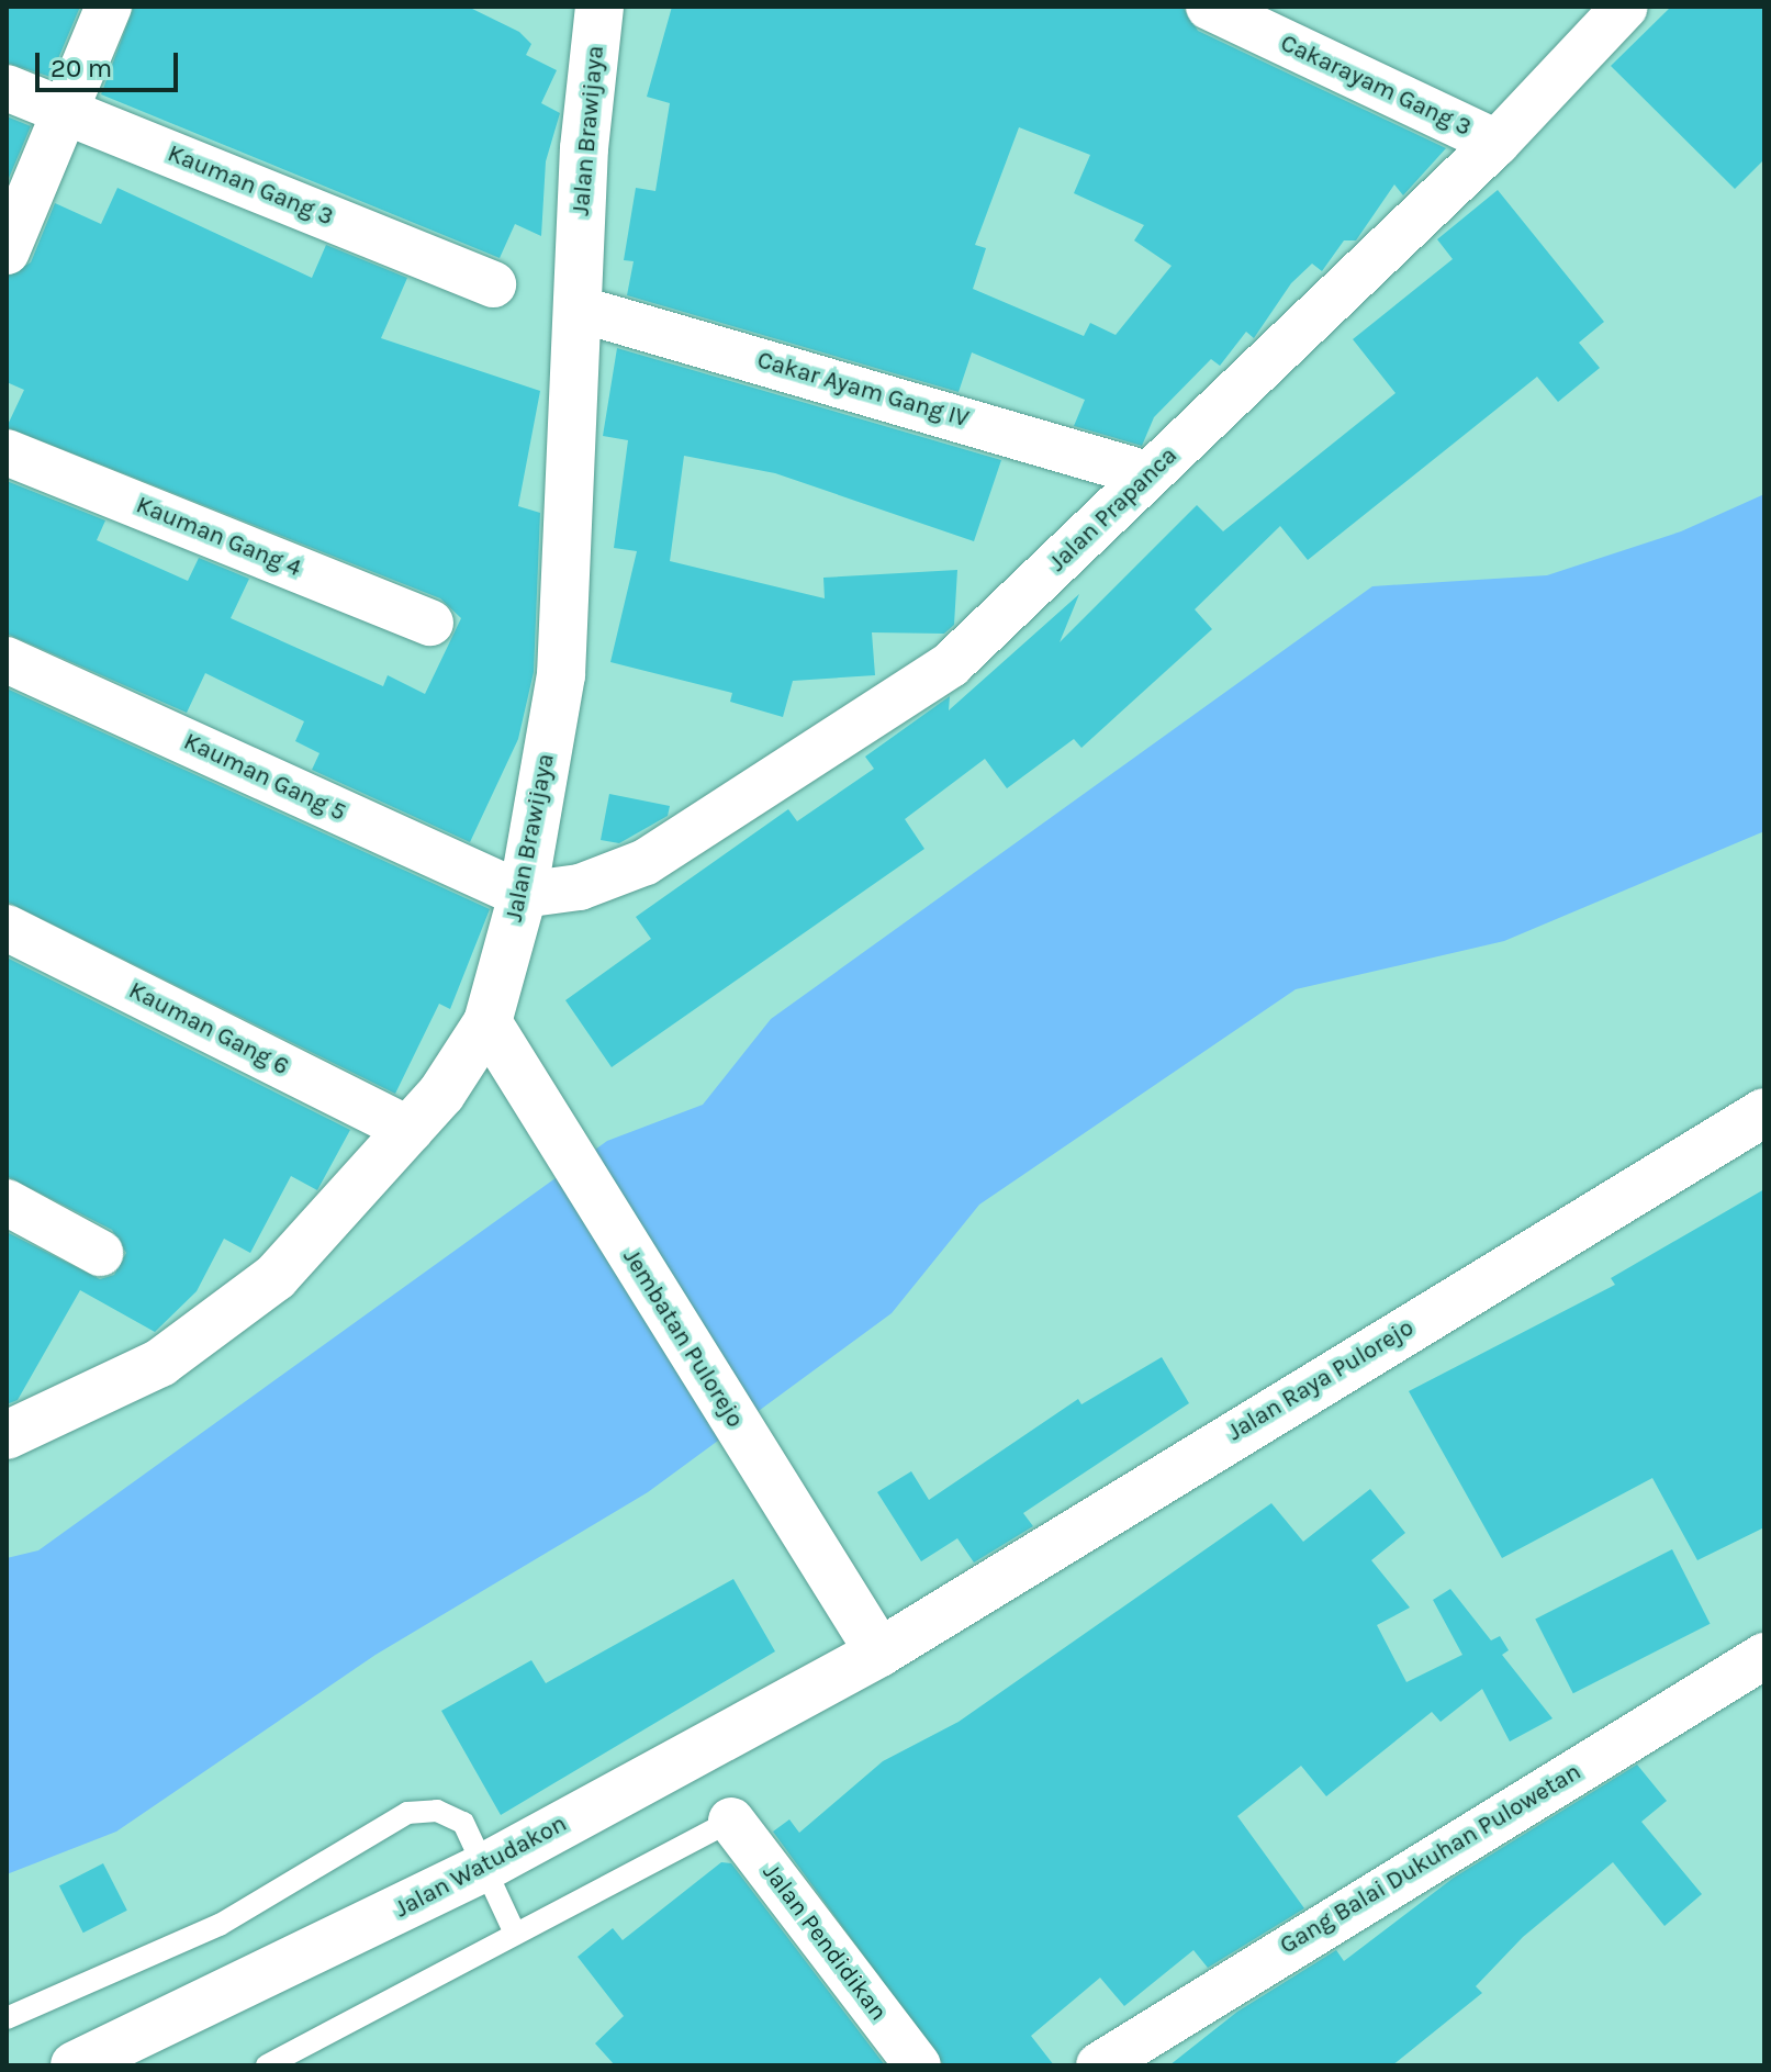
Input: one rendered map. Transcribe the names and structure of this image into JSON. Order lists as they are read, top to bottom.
{
  "streets": {
    "main road": [
      "Jalan Brawijaya",
      "Jembatan Pulorejo",
      "Jalan Raya Pulorejo",
      "Jalan Watudakon"
    ],
    "street": [
      "Cakarayam Gang 3",
      "Kauman Gang 3",
      "Cakar Ayam Gang IV",
      "Jalan Prapanca",
      "Kauman Gang 4",
      "Kauman Gang 5",
      "Kauman Gang 6",
      "Gang Balai Dukuhan Pulowetan",
      "Jalan Pendidikan"
    ]
  },
  "crossings": [
    ["Cakarayam Gang 3", "Jalan Prapanca"],
    ["Jalan Brawijaya", "Cakar Ayam Gang IV"],
    ["Jalan Brawijaya", "Jalan Prapanca"],
    ["Jalan Brawijaya", "Kauman Gang 5"],
    ["Jalan Brawijaya", "Kauman Gang 6"],
    ["Jalan Brawijaya", "Jembatan Pulorejo"],
    ["Cakar Ayam Gang IV", "Jalan Prapanca"],
    ["Jalan Prapanca", "Kauman Gang 5"],
    ["Jembatan Pulorejo", "Jalan Raya Pulorejo"],
    ["Jembatan Pulorejo", "Jalan Watudakon"],
    ["Jalan Raya Pulorejo", "Jalan Watudakon"]
  ],
  "scale_bar": "20 m"
}
